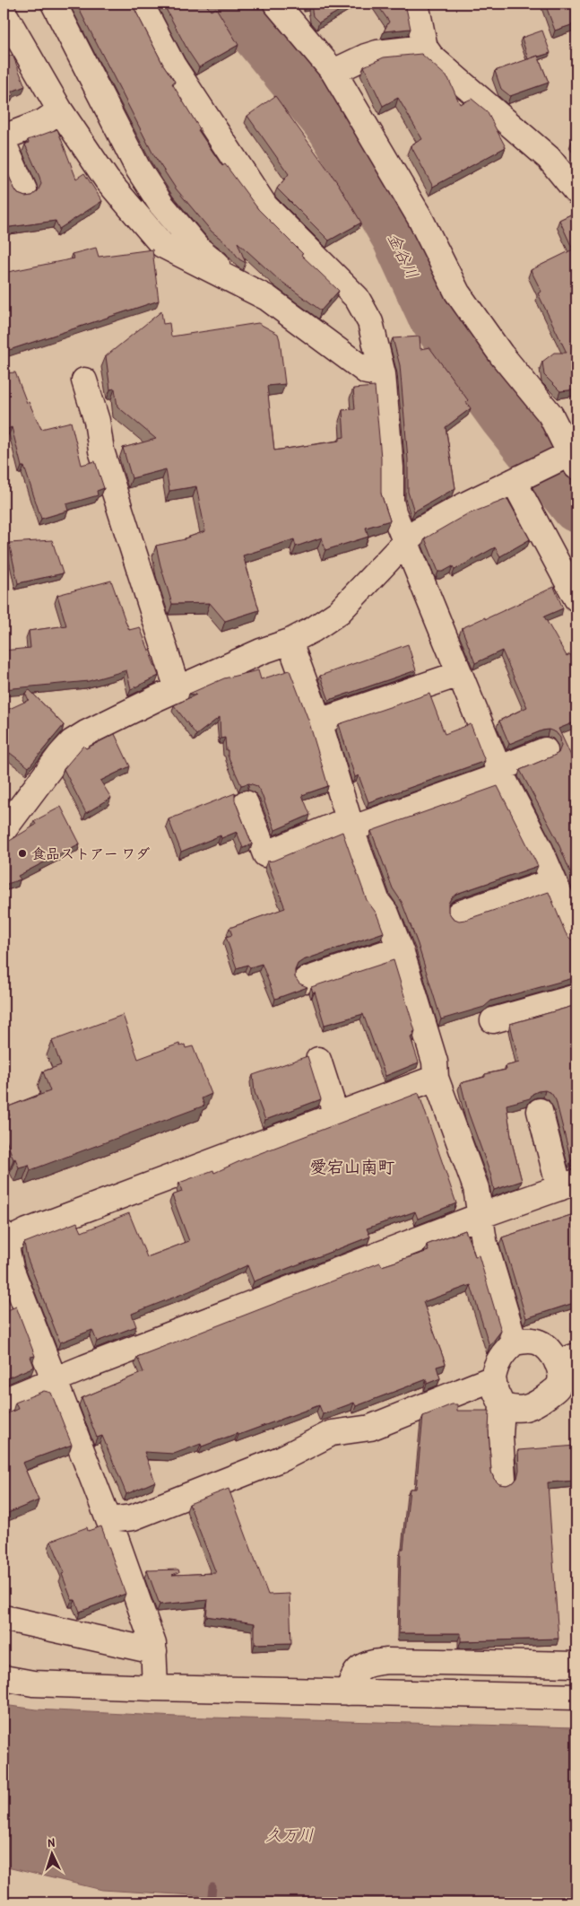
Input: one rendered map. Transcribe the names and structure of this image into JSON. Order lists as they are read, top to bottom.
{
  "districts": ["愛宕山南町"],
  "water": ["金谷川", "久万川"],
  "places": ["食品ストアー ワダ"],
  "north": "top"
}
